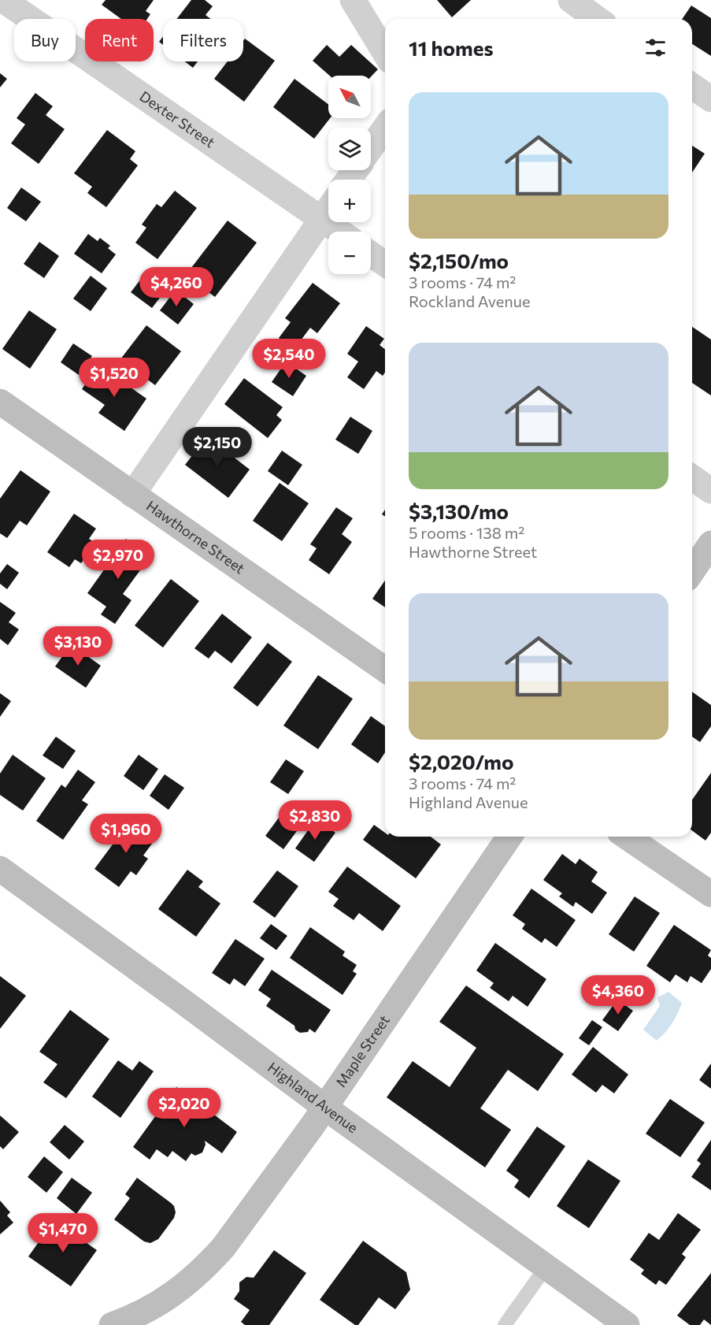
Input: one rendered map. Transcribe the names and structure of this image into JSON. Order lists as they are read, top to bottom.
{
  "streets": {
    "street": [
      "Dexter Street",
      "Hawthorne Street",
      "Maple Street",
      "Highland Avenue"
    ]
  },
  "crossings": [
    ["Maple Street", "Highland Avenue"]
  ],
  "north": "top left",
  "page": {
    "chip": ["Buy", "Rent", "Filters"],
    "heading": "11 homes",
    "map_buttons": ["+", "−"],
    "list": [
      {
        "name": "$2,150/mo",
        "note": "3 rooms · 74 m² · Rockland Avenue"
      },
      {
        "name": "$3,130/mo",
        "note": "5 rooms · 138 m² · Hawthorne Street"
      },
      {
        "name": "$2,020/mo",
        "note": "3 rooms · 74 m² · Highland Avenue"
      }
    ],
    "price": [
      "$4,260",
      "$2,540",
      "$1,520",
      "$2,150",
      "$2,970",
      "$3,130",
      "$2,830",
      "$1,960",
      "$4,360",
      "$2,020",
      "$1,470"
    ]
  }
}
